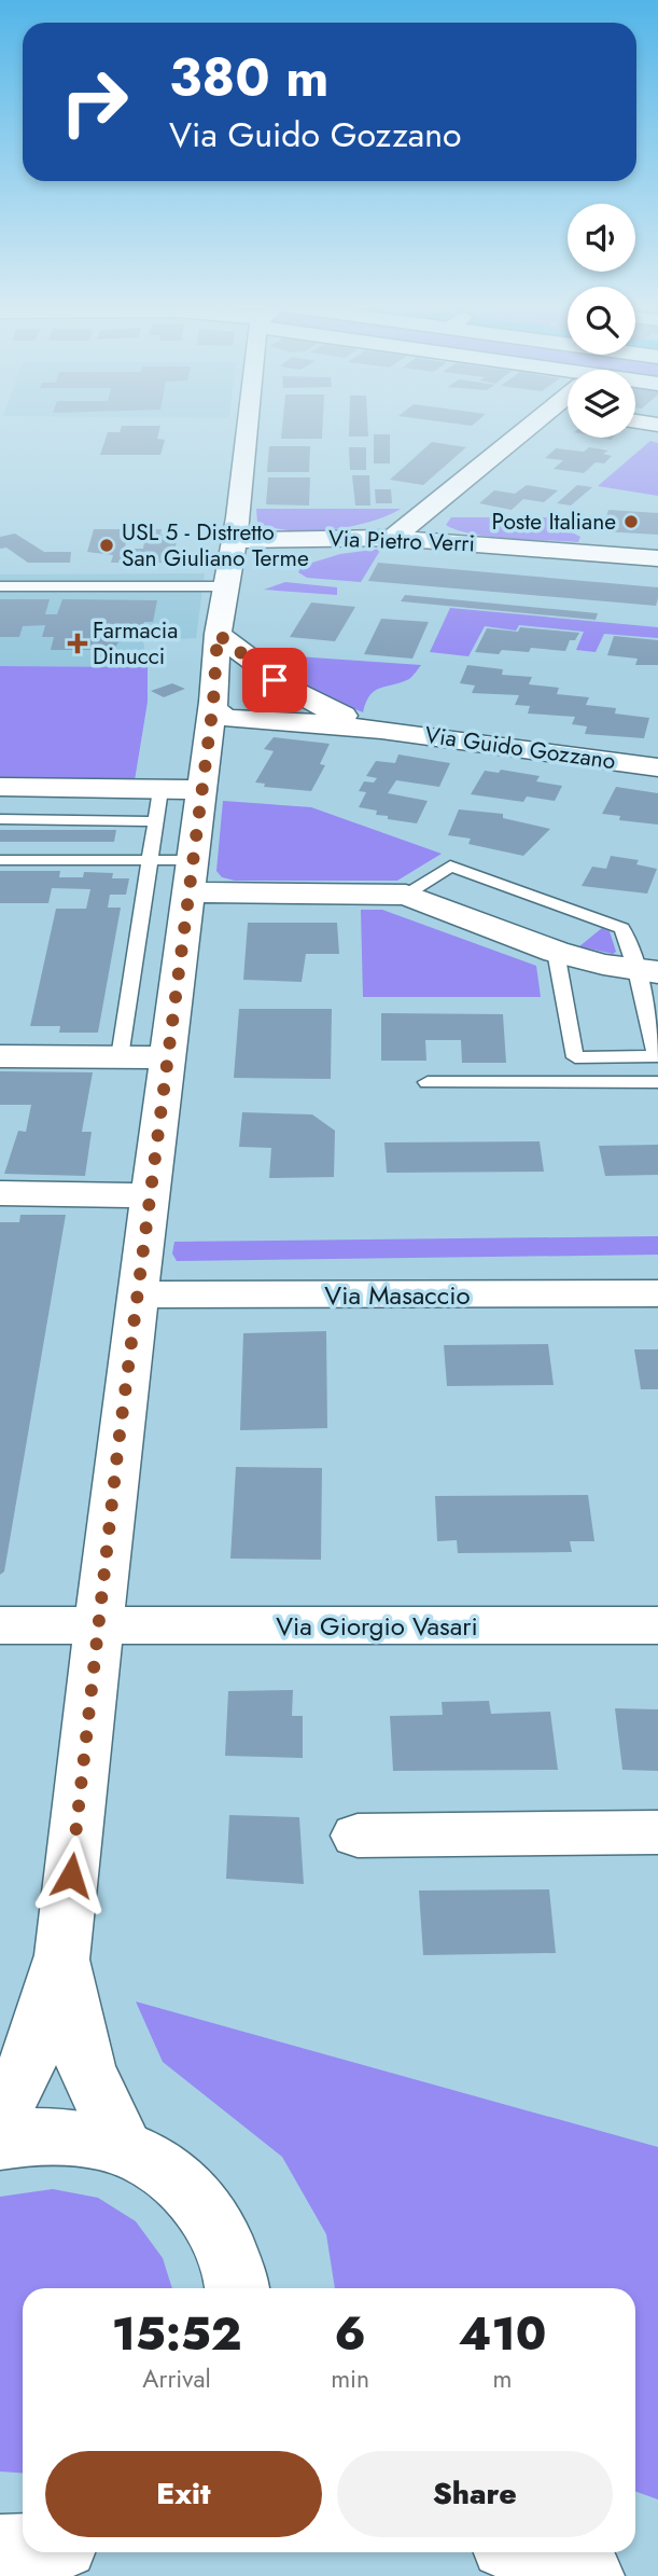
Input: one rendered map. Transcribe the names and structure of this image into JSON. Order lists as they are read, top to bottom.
{
  "streets": {
    "street": [
      "Via Pietro Verri",
      "Via Guido Gozzano",
      "Via Masaccio",
      "Via Giorgio Vasari"
    ]
  },
  "places": {
    "other": ["Poste Italiane", "USL 5 - Distretto San Giuliano Terme"],
    "health": ["Farmacia Dinucci"]
  },
  "page": {
    "turn": ["380 m", "Via Guido Gozzano"],
    "eta": [
      "15:52",
      "Arrival",
      "6",
      "min",
      "410",
      "m"
    ],
    "buttons": ["Exit", "Share"]
  }
}
